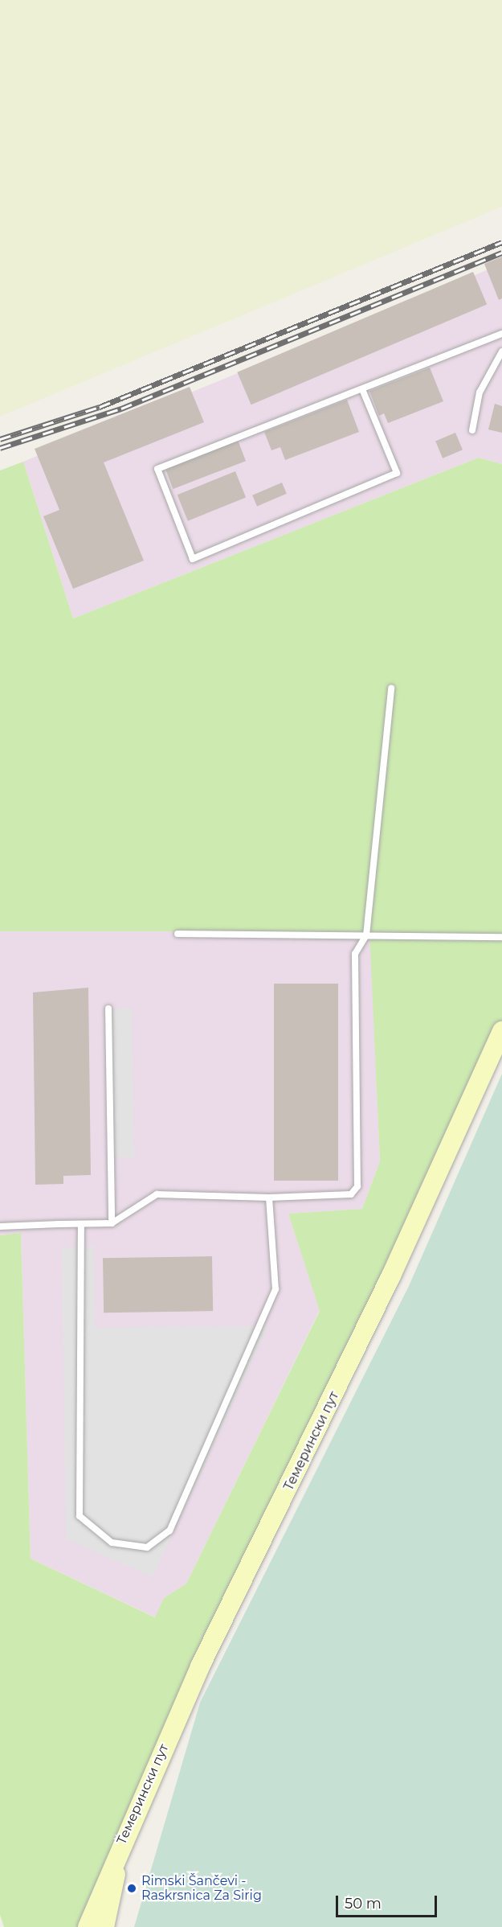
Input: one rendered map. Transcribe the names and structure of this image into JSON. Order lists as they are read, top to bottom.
{
  "streets": {
    "main road": ["Темерински пут"]
  },
  "places": ["Rimski Šančevi - Raskrsnica Za Sirig"],
  "scale_bar": "50 m"
}
